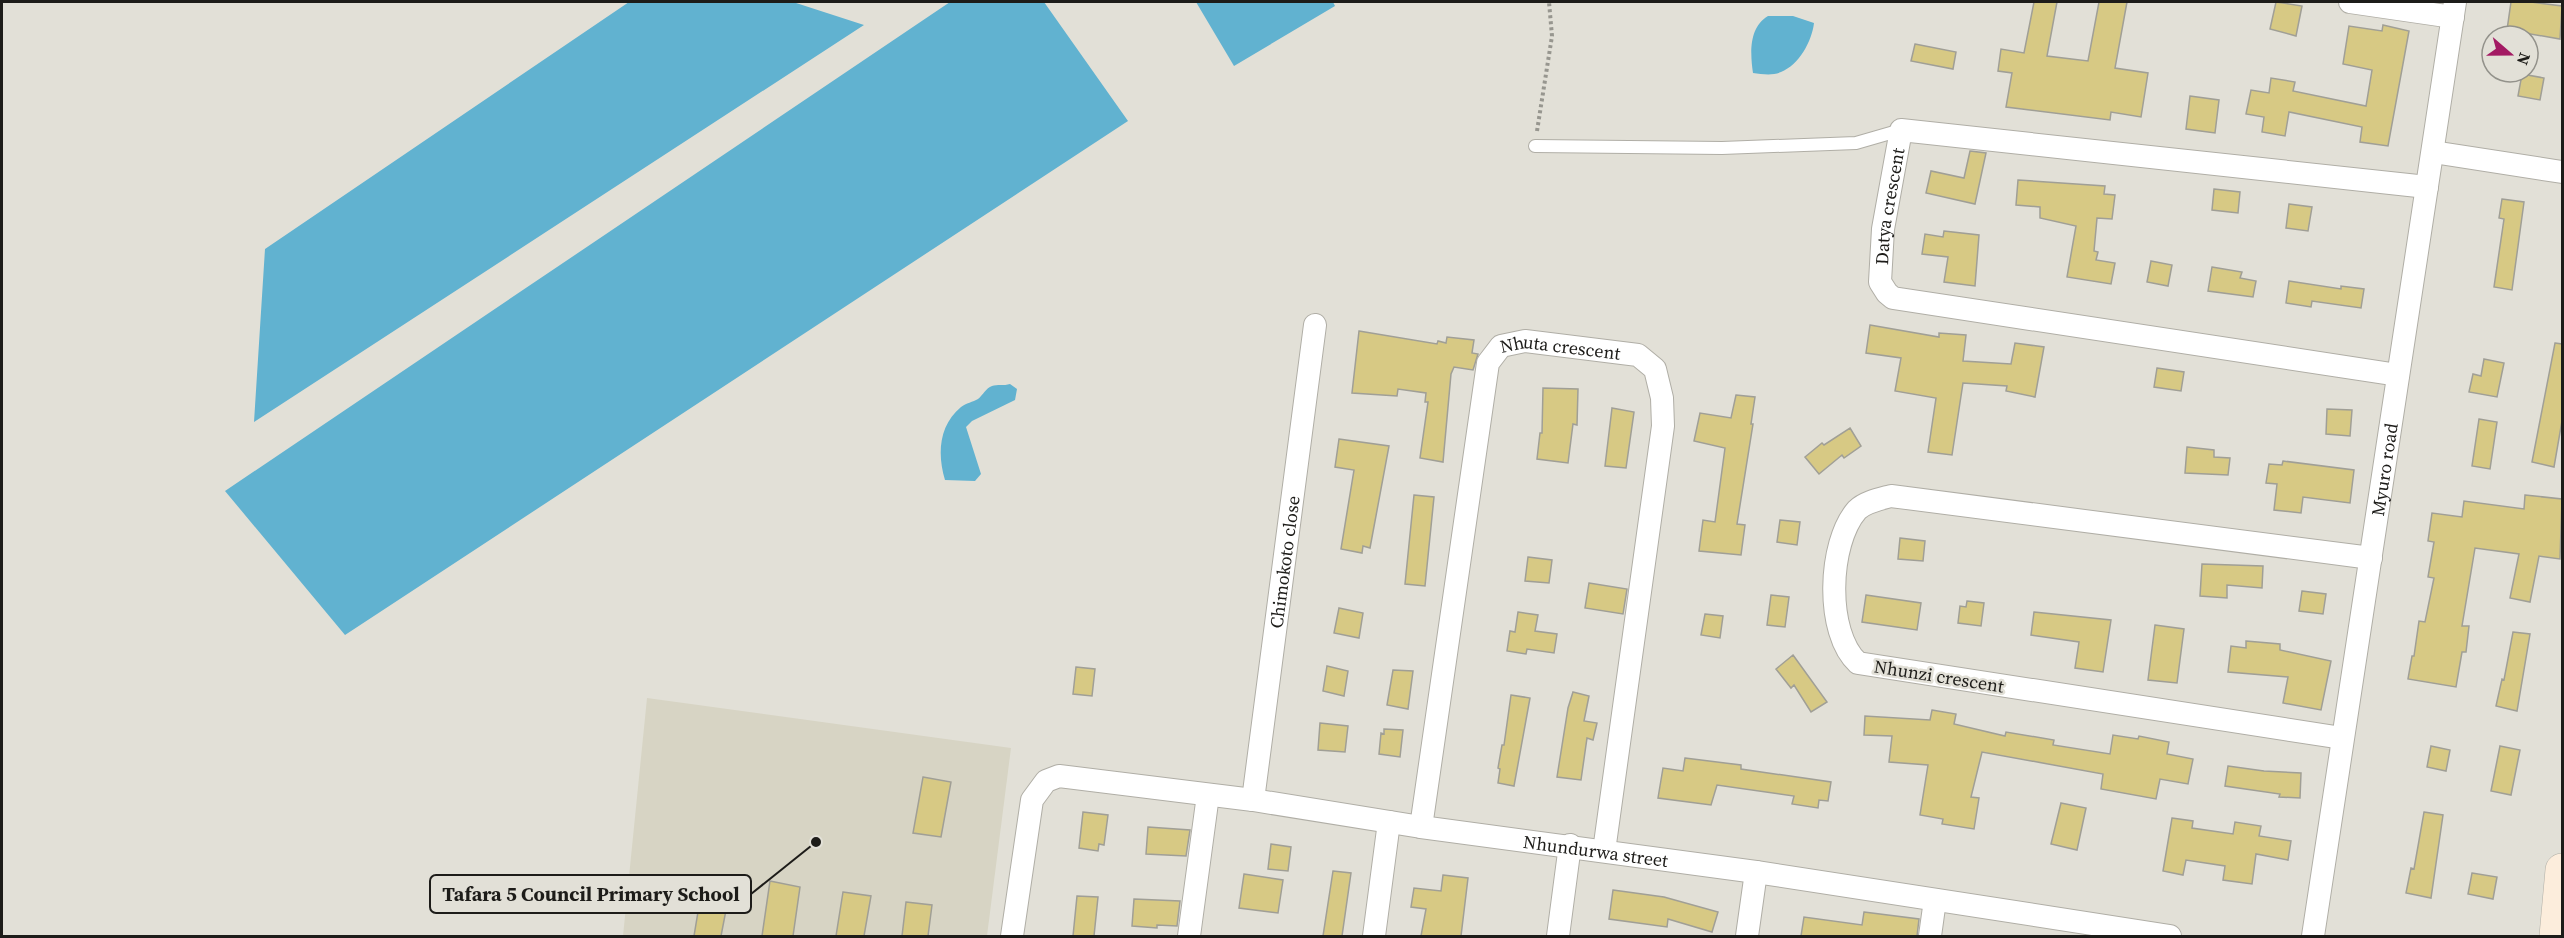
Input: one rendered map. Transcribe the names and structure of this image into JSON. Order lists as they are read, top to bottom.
{
  "streets": {
    "street": [
      "Datya crescent",
      "Nhuta crescent",
      "Myuro road",
      "Chimokoto close",
      "Nhunzi crescent",
      "Nhundurwa street"
    ]
  },
  "crossings": [
    ["Datya crescent", "Myuro road"],
    ["Nhuta crescent", "Nhundurwa street"],
    ["Myuro road", "Nhunzi crescent"],
    ["Chimokoto close", "Nhundurwa street"]
  ],
  "places": ["Tafara 5 Council Primary School"],
  "north": "right"
}
